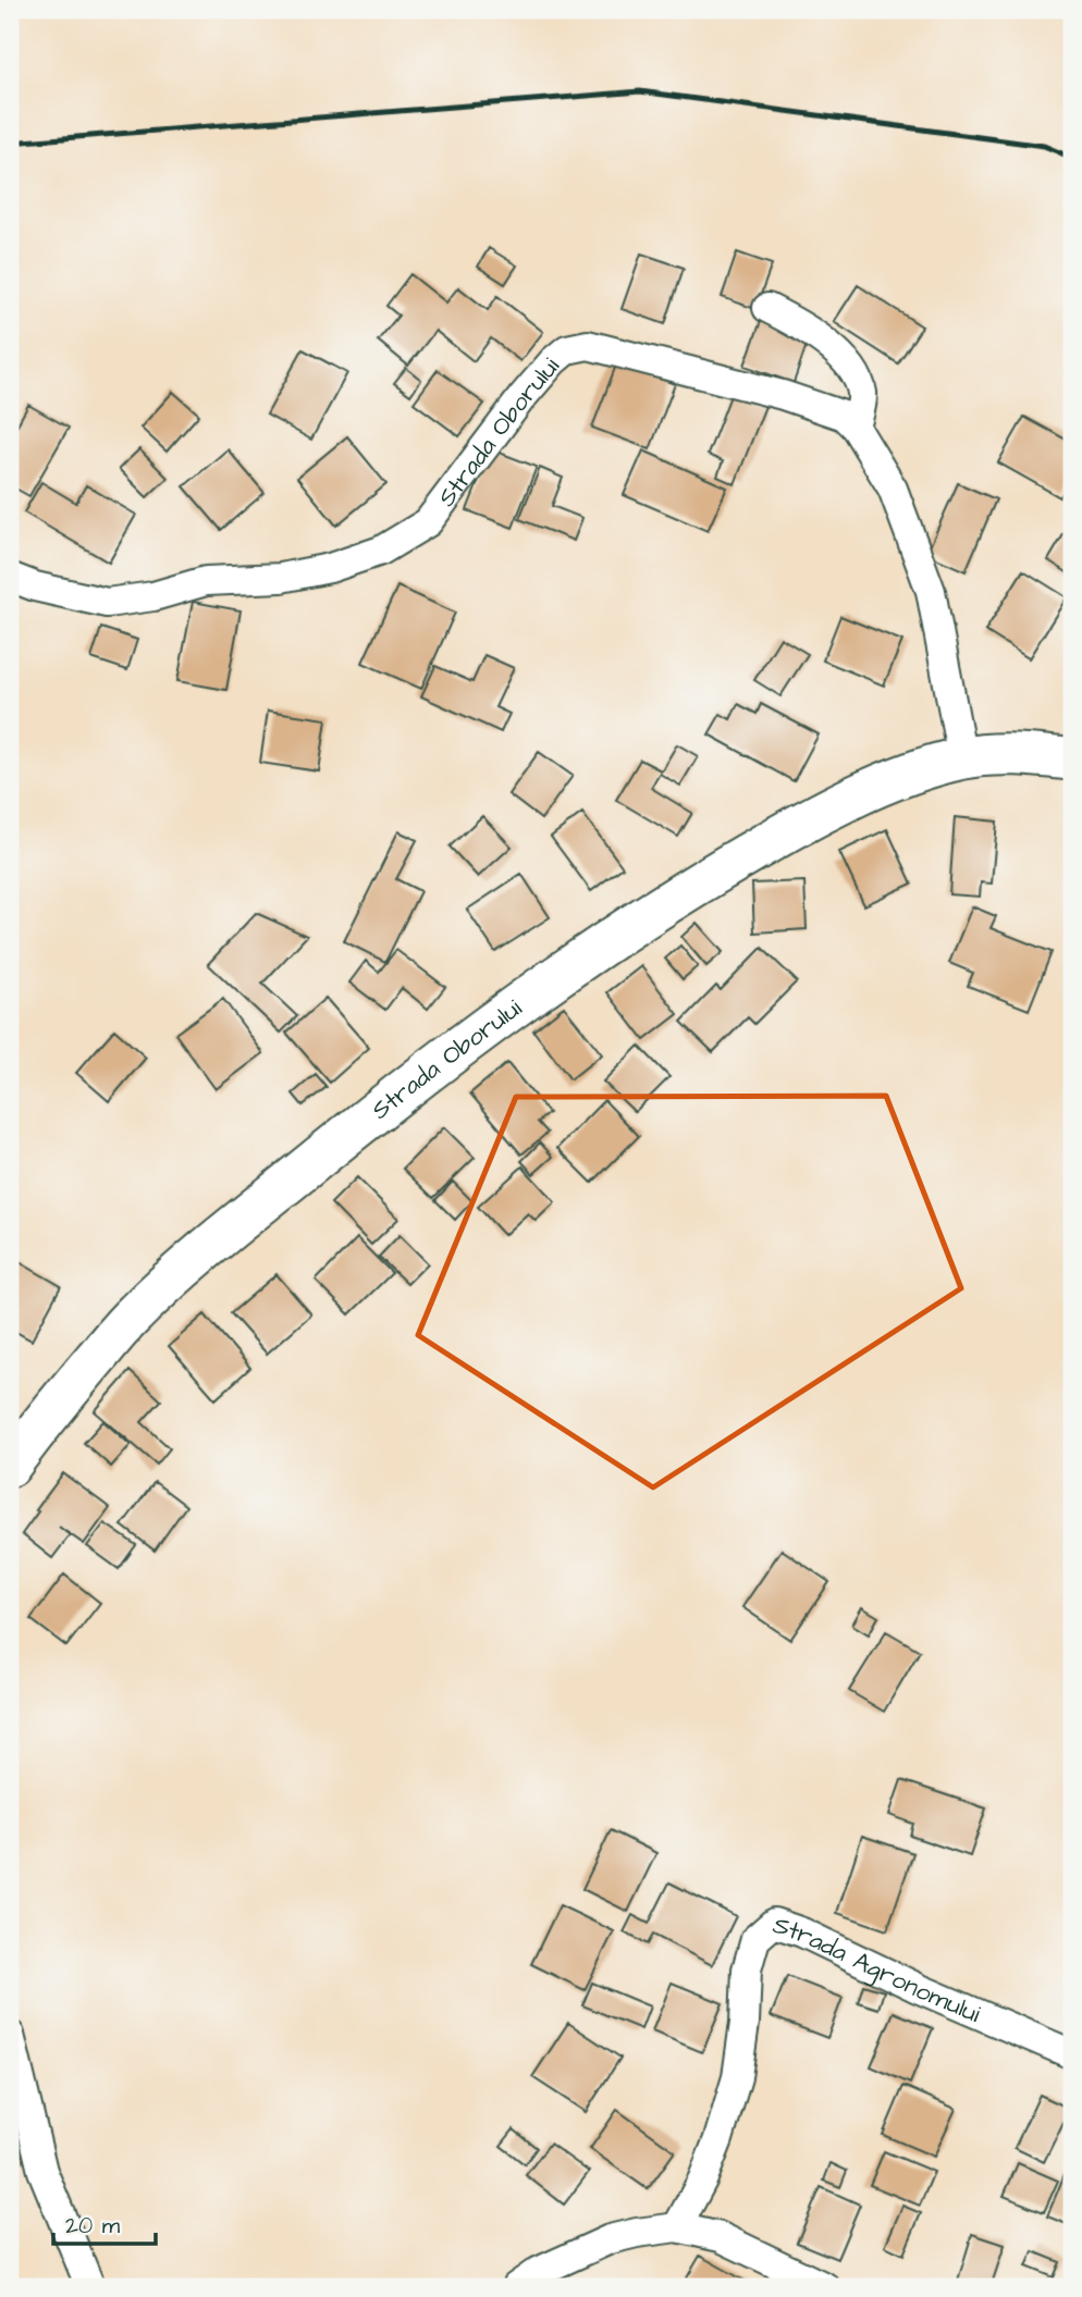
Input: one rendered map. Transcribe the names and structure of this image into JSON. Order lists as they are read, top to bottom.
{
  "streets": {
    "main road": ["Strada Oborului"],
    "street": ["Strada Agronomului"]
  },
  "scale_bar": "20 m"
}
